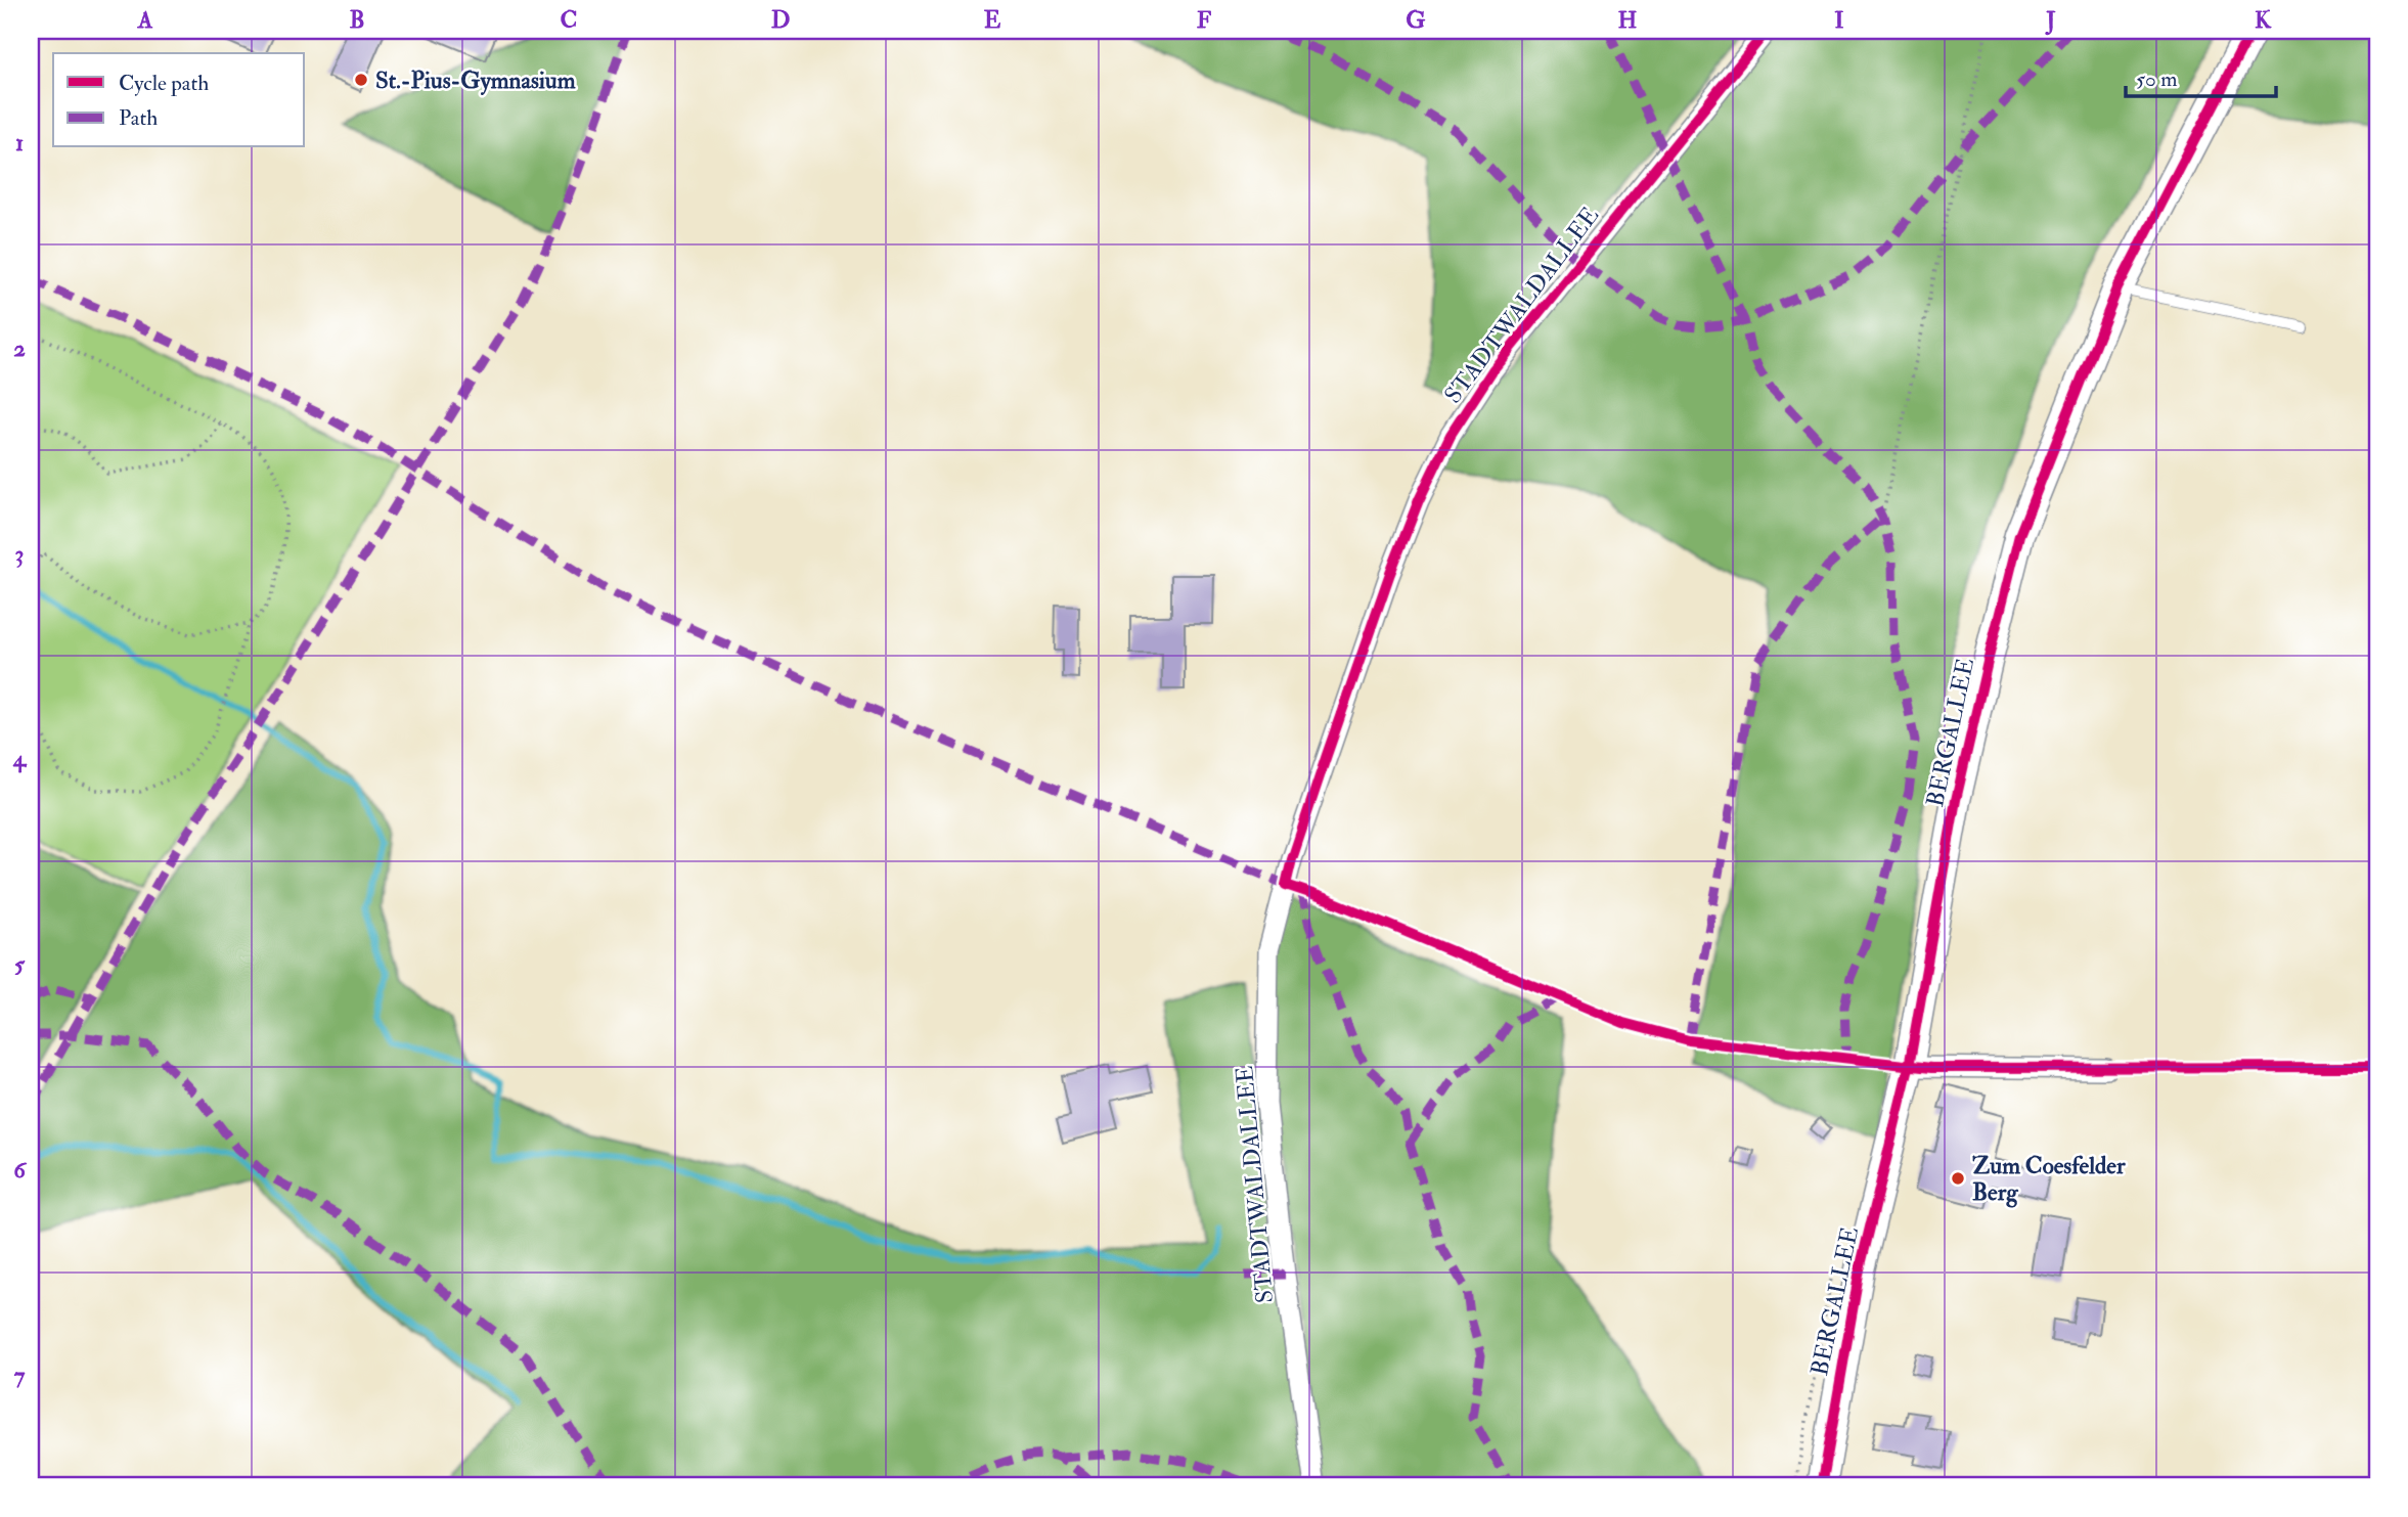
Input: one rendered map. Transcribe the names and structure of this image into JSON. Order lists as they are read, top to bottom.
{
  "streets": {
    "street": ["STADTWALDALLEE", "BERGALLEE"]
  },
  "places": ["St.-Pius-Gymnasium", "Zum Coesfelder Berg"],
  "legend": ["Cycle path", "Path"],
  "scale_bar": "50 m",
  "grid": {
    "columns": [
      "A",
      "B",
      "C",
      "D",
      "E",
      "F",
      "G",
      "H",
      "I",
      "J",
      "K"
    ],
    "rows": [
      "1",
      "2",
      "3",
      "4",
      "5",
      "6",
      "7"
    ]
  }
}
